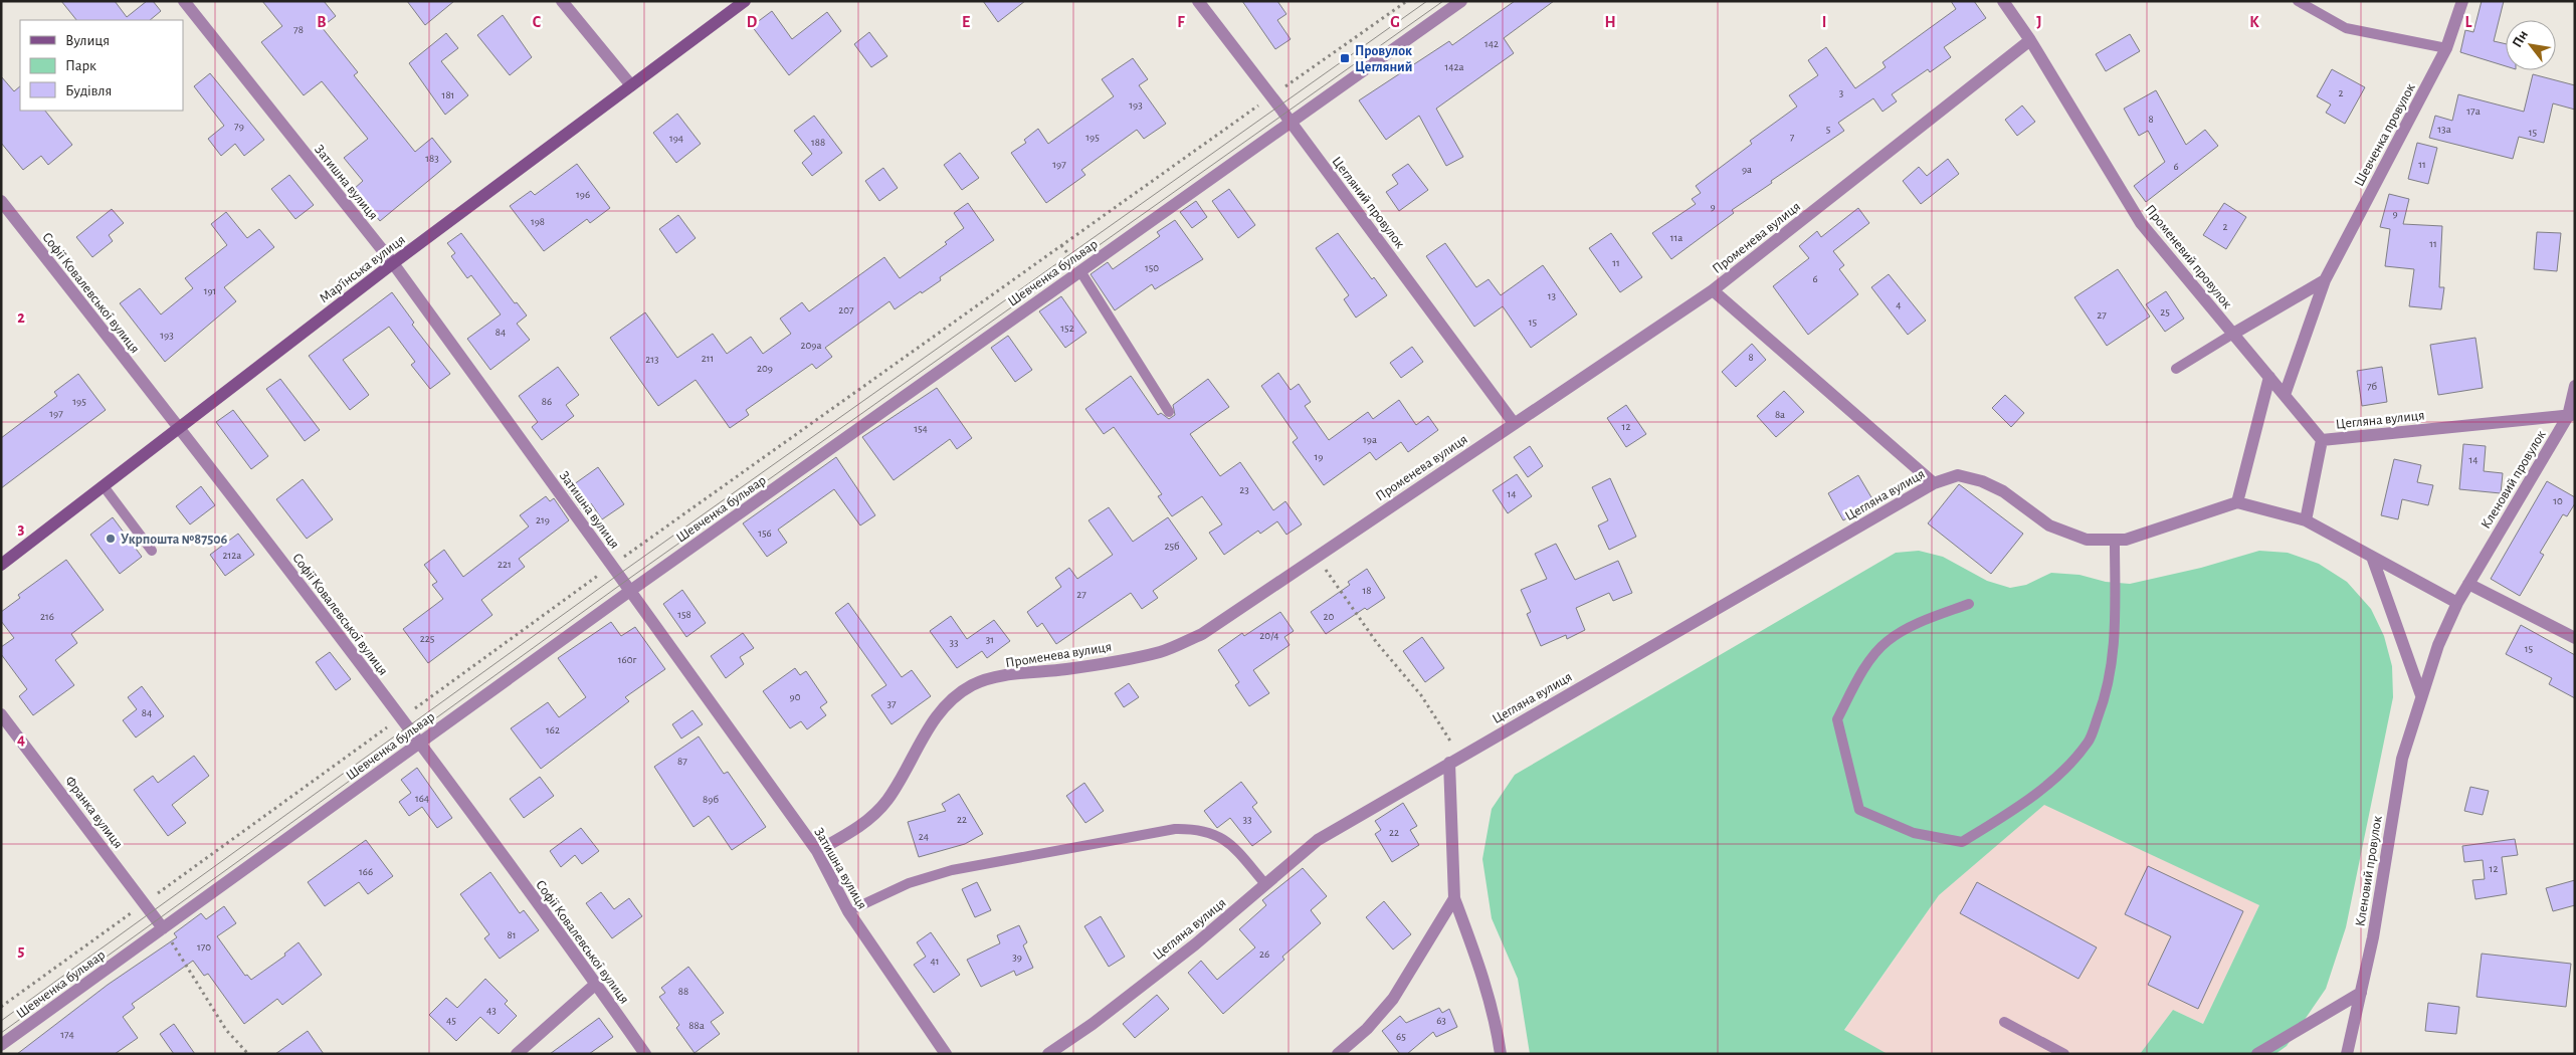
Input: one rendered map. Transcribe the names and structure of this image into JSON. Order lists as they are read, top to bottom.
{
  "streets": {
    "street": [
      "Шевченка провулок",
      "Затишна вулиця",
      "Цегляний провулок",
      "Променева вулиця",
      "Променевий провулок",
      "Мар'їнська вулиця",
      "Шевченка бульвар",
      "Софії Ковалевської вулиця",
      "Цегляна вулиця",
      "Кленовий провулок",
      "Франка вулиця"
    ]
  },
  "crossings": [
    ["Шевченка провулок", "Променевий провулок"],
    ["Затишна вулиця", "Променева вулиця"],
    ["Затишна вулиця", "Мар'їнська вулиця"],
    ["Затишна вулиця", "Шевченка бульвар"],
    ["Цегляний провулок", "Променева вулиця"],
    ["Цегляний провулок", "Шевченка бульвар"],
    ["Променева вулиця", "Променевий провулок"],
    ["Променевий провулок", "Цегляна вулиця"],
    ["Мар'їнська вулиця", "Софії Ковалевської вулиця"],
    ["Шевченка бульвар", "Софії Ковалевської вулиця"],
    ["Шевченка бульвар", "Франка вулиця"],
    ["Цегляна вулиця", "Кленовий провулок"]
  ],
  "places": {
    "transit": ["Провулок Цегляний"],
    "other": ["Укрпошта №87506"]
  },
  "house_numbers": [
    "78",
    "142",
    "142а",
    "3",
    "2",
    "181",
    "193",
    "17а",
    "8",
    "79",
    "5",
    "13а",
    "15",
    "195",
    "7",
    "194",
    "188",
    "183",
    "197",
    "11",
    "6",
    "9а",
    "196",
    "9",
    "9",
    "198",
    "2",
    "11а",
    "11",
    "11",
    "150",
    "6",
    "191",
    "13",
    "4",
    "207",
    "25",
    "27",
    "15",
    "152",
    "84",
    "193",
    "209а",
    "8",
    "211",
    "213",
    "209",
    "7б",
    "195",
    "86",
    "197",
    "8а",
    "12",
    "154",
    "19а",
    "19",
    "14",
    "23",
    "14",
    "10",
    "219",
    "156",
    "25б",
    "212а",
    "221",
    "18",
    "27",
    "158",
    "216",
    "20",
    "20/4",
    "225",
    "31",
    "33",
    "15",
    "160г",
    "90",
    "37",
    "84",
    "162",
    "87",
    "164",
    "89б",
    "22",
    "33",
    "22",
    "24",
    "12",
    "166",
    "81",
    "170",
    "26",
    "39",
    "41",
    "88",
    "43",
    "45",
    "63",
    "88а",
    "174",
    "65"
  ],
  "legend": ["Вулиця", "Парк", "Будівля"],
  "north": "top left",
  "grid": {
    "columns": [
      "B",
      "C",
      "D",
      "E",
      "F",
      "G",
      "H",
      "I",
      "J",
      "K",
      "L"
    ],
    "rows": [
      "2",
      "3",
      "4",
      "5"
    ]
  }
}
